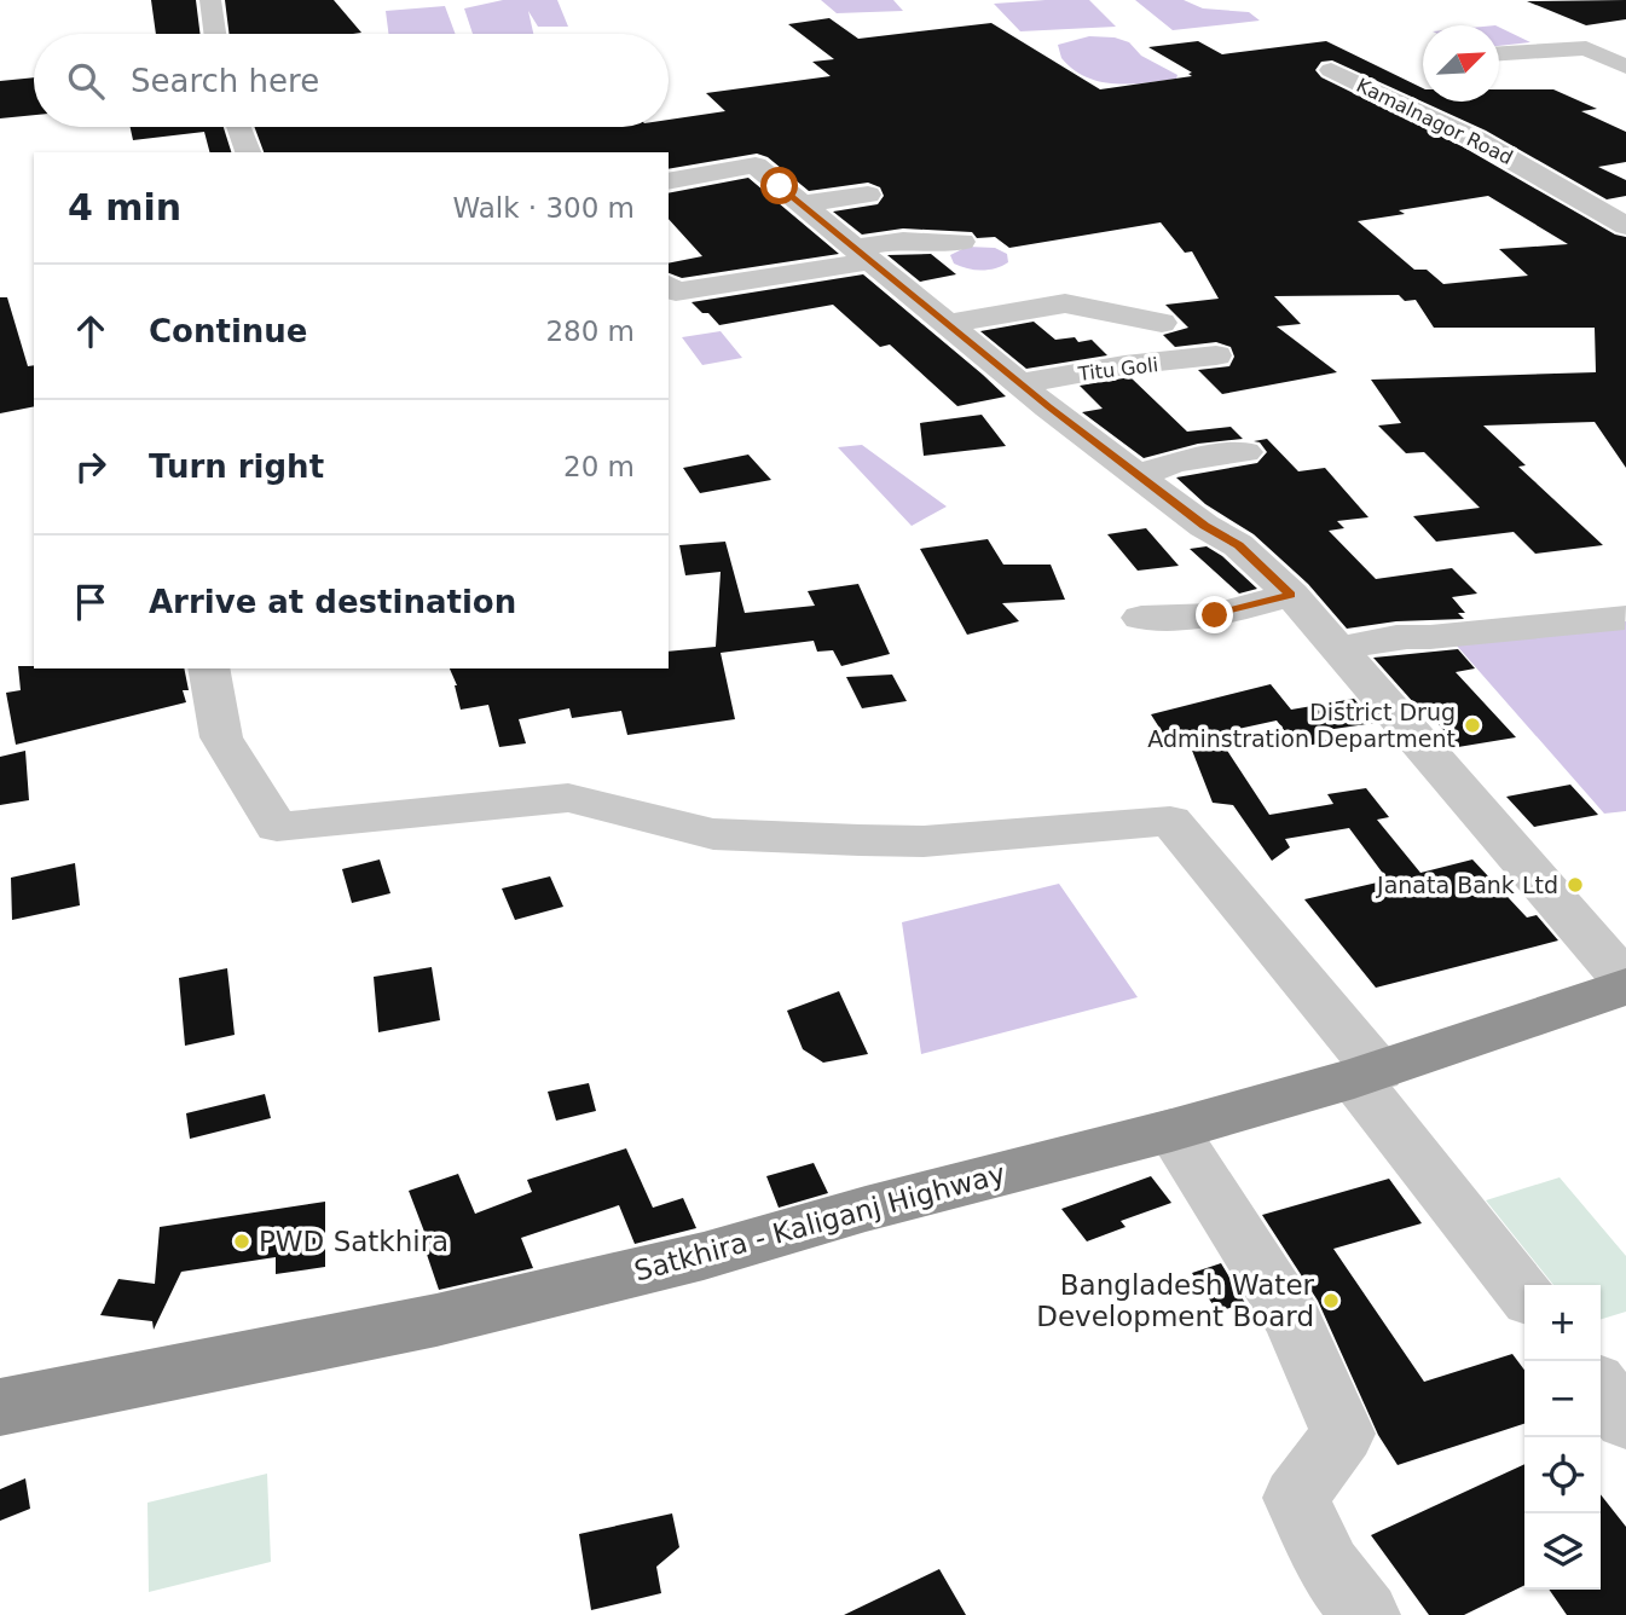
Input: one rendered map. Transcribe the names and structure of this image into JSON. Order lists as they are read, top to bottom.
{
  "streets": {
    "highway": ["Satkhira - Kaliganj Highway"],
    "street": ["Kamalnagor Road", "Titu Goli"]
  },
  "places": [
    "District Drug Adminstration Department",
    "Janata Bank Ltd",
    "PWD Satkhira",
    "Bangladesh Water Development Board"
  ],
  "north": "top right",
  "page": {
    "search": "Search here",
    "heading": ["4 min", "Walk · 300 m"],
    "list": [
      ["Continue", "280 m"],
      ["Turn right", "20 m"],
      "Arrive at destination"
    ],
    "map_buttons": ["+", "−"]
  }
}
